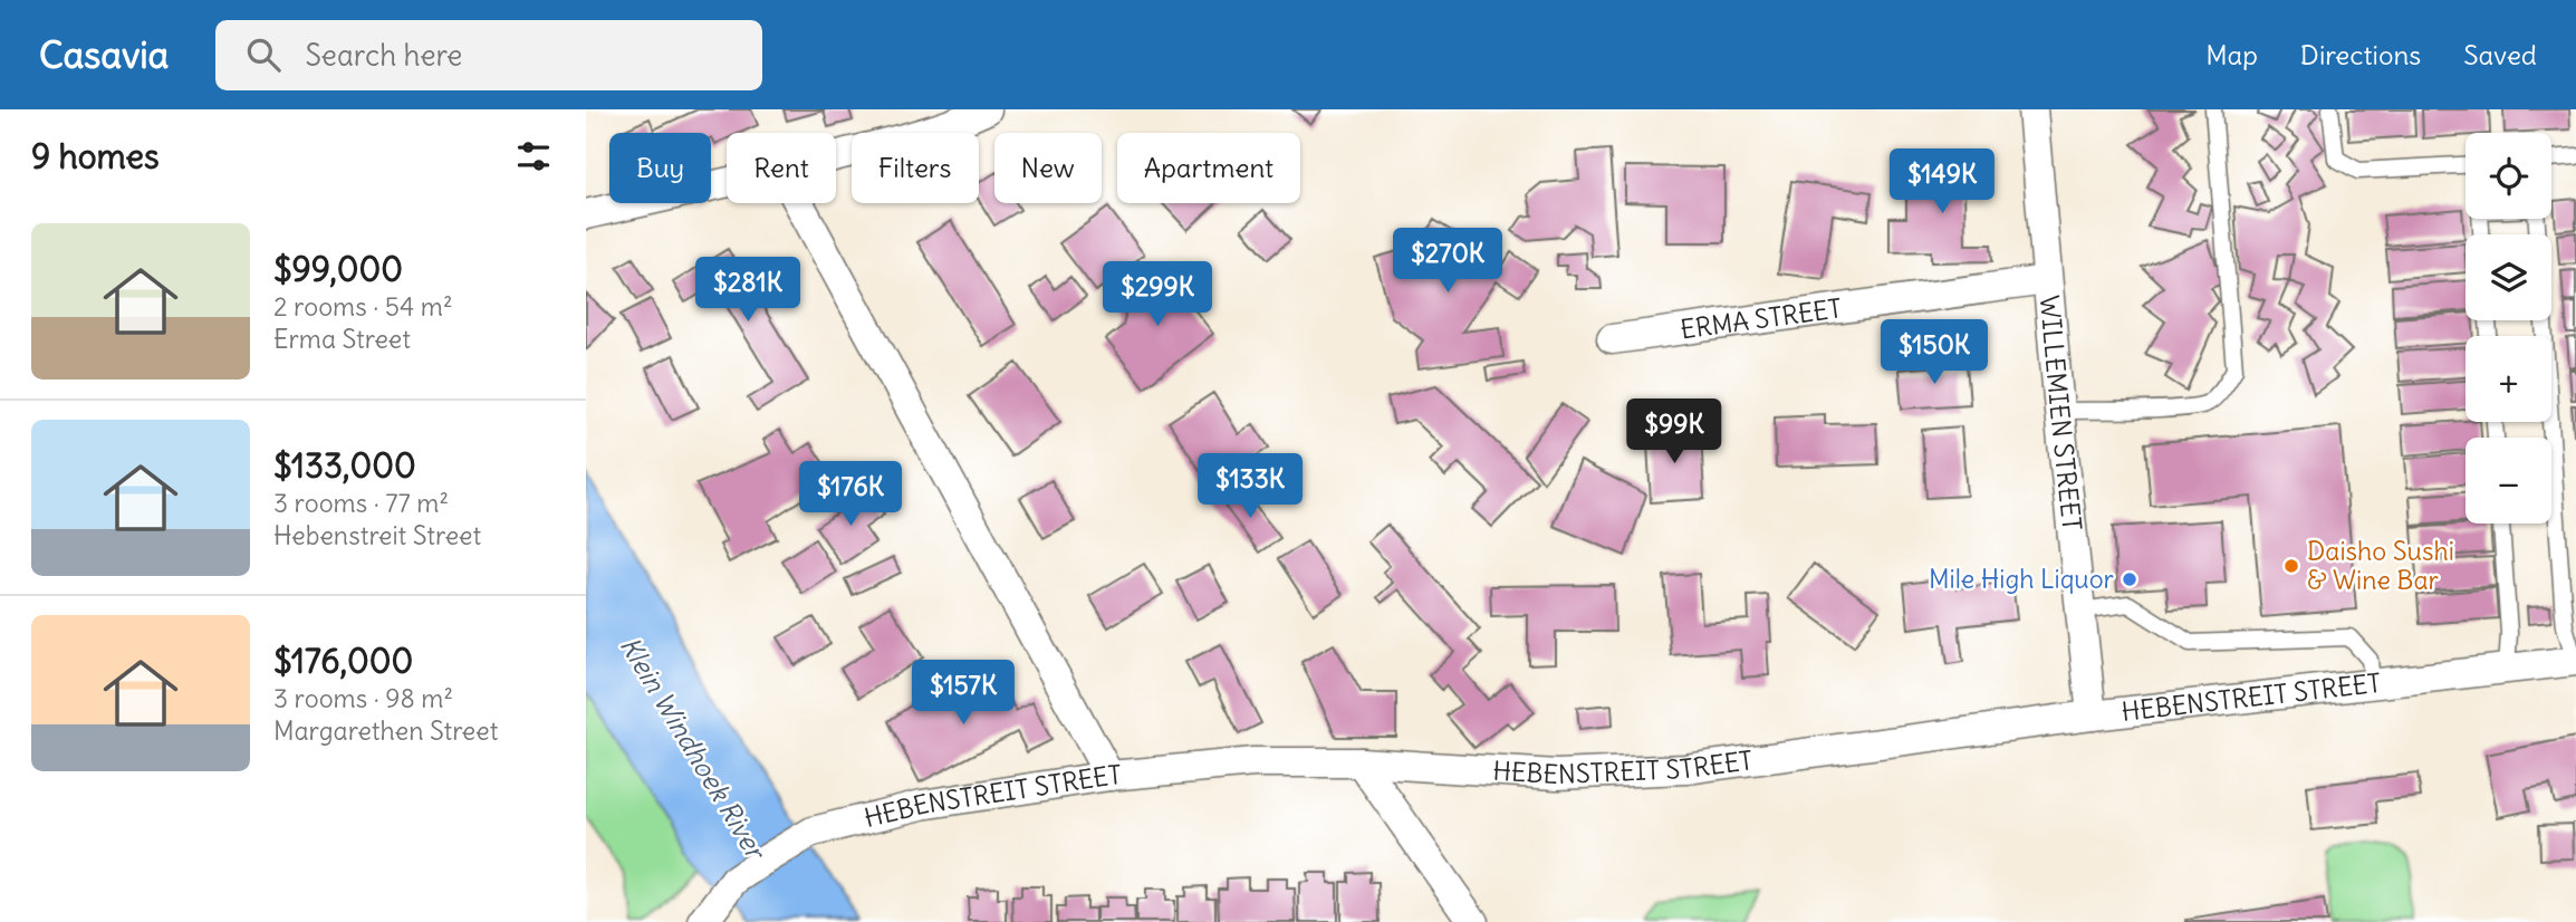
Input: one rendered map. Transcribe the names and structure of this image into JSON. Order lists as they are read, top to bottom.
{
  "streets": {
    "street": ["ERMA STREET", "WILLEMIEN STREET", "HEBENSTREIT STREET"]
  },
  "crossings": [
    ["ERMA STREET", "WILLEMIEN STREET"],
    ["WILLEMIEN STREET", "HEBENSTREIT STREET"]
  ],
  "water": ["Klein Windhoek River"],
  "places": ["Daisho Sushi & Wine Bar", "Mile High Liquor"],
  "page": {
    "header": "Casavia",
    "search": "Search here",
    "nav": ["Map", "Directions", "Saved"],
    "heading": "9 homes",
    "map_buttons": ["+", "−"],
    "chip": [
      "Buy",
      "Rent",
      "Filters",
      "New",
      "Apartment"
    ],
    "price": [
      "$149K",
      "$270K",
      "$281K",
      "$299K",
      "$150K",
      "$99K",
      "$133K",
      "$176K",
      "$157K"
    ],
    "list": [
      {
        "name": "$99,000",
        "note": "2 rooms · 54 m² · Erma Street"
      },
      {
        "name": "$133,000",
        "note": "3 rooms · 77 m² · Hebenstreit Street"
      },
      {
        "name": "$176,000",
        "note": "3 rooms · 98 m² · Margarethen Street"
      }
    ]
  }
}
